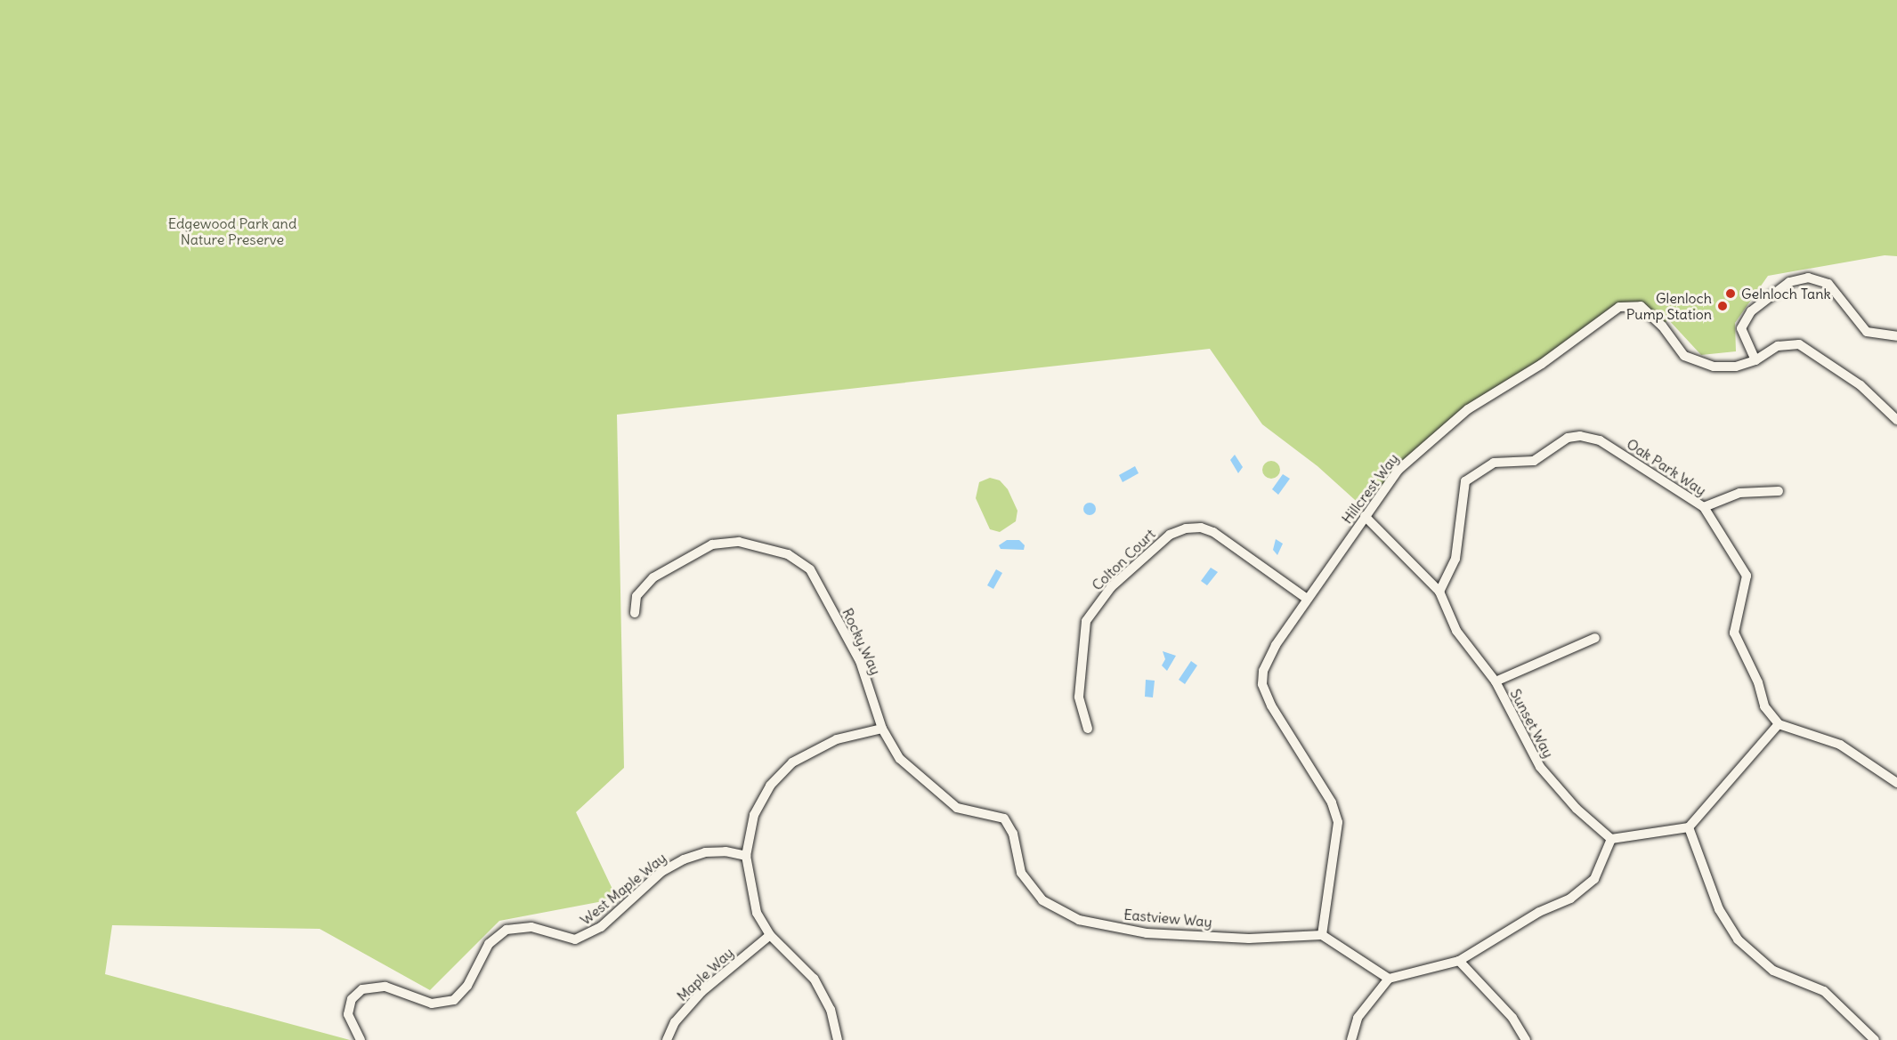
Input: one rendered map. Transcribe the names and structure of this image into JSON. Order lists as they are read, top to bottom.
{
  "streets": {
    "street": [
      "Oak Park Way",
      "Hillcrest Way",
      "Colton Court",
      "Rocky Way",
      "Sunset Way",
      "West Maple Way",
      "Eastview Way",
      "Maple Way"
    ]
  },
  "crossings": [
    ["Oak Park Way", "Sunset Way"],
    ["Hillcrest Way", "Colton Court"],
    ["Hillcrest Way", "Sunset Way"],
    ["Hillcrest Way", "Eastview Way"],
    ["Rocky Way", "Eastview Way"]
  ],
  "parks": ["Edgewood Park and Nature Preserve"],
  "places": ["Gelnloch Tank", "Glenloch Pump Station"]
}
